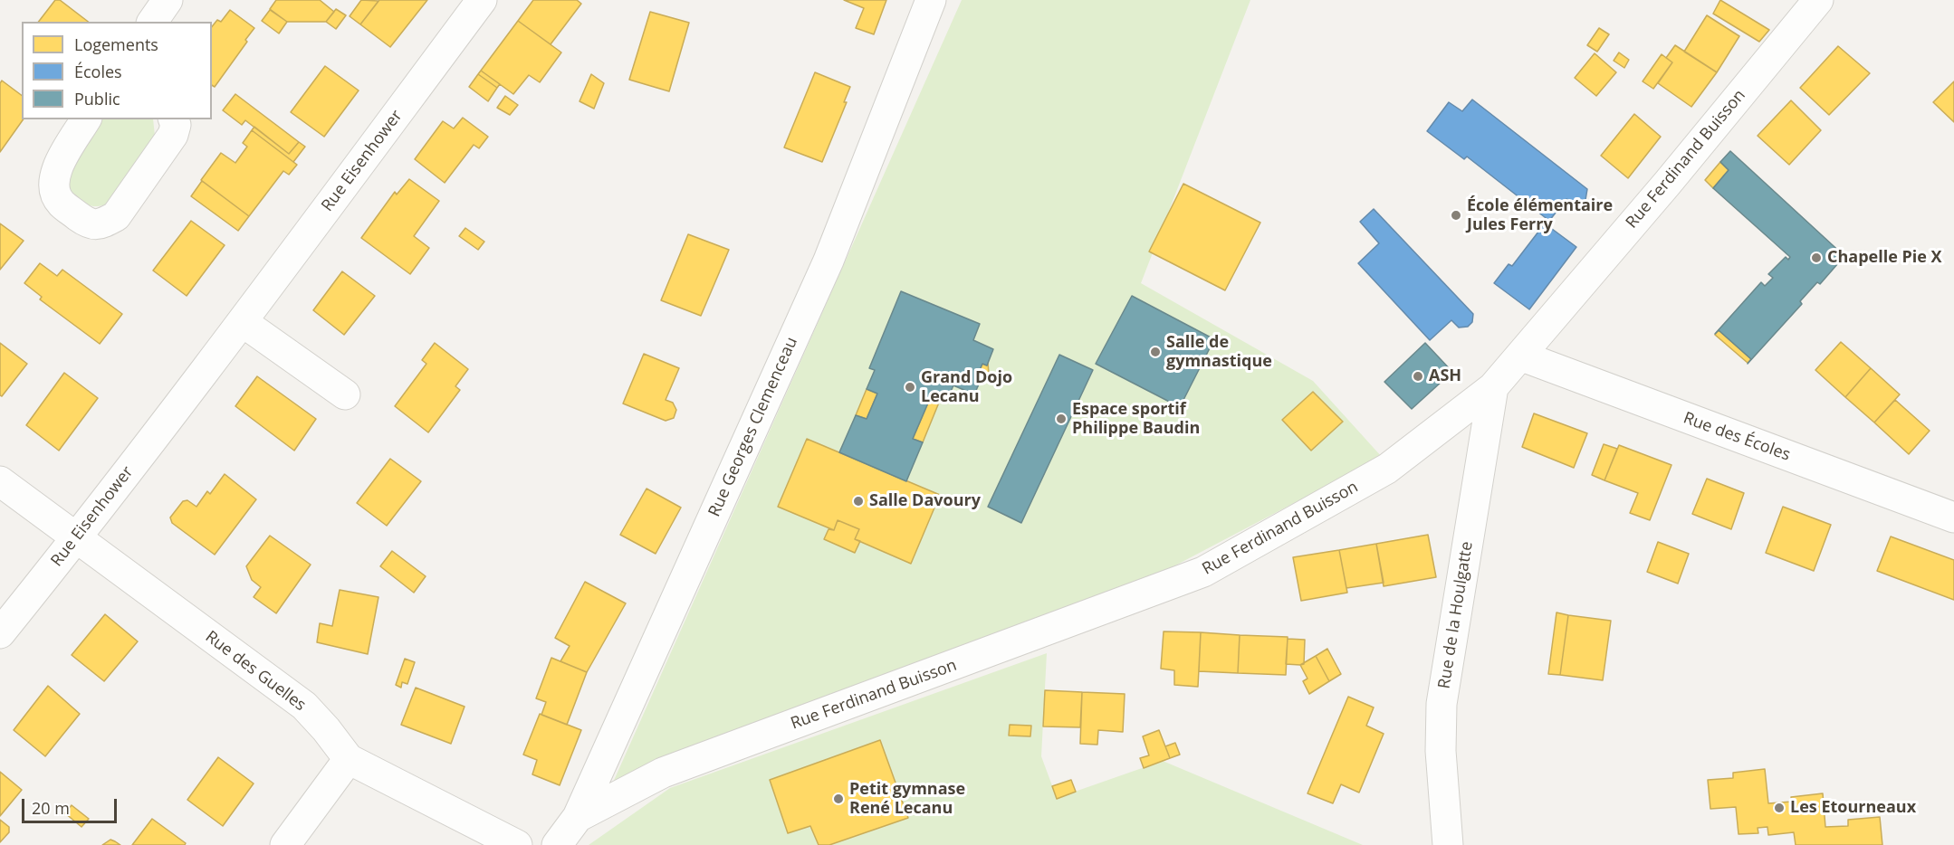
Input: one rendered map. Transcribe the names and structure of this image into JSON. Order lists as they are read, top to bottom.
{
  "streets": {
    "street": [
      "Rue Ferdinand Buisson",
      "Rue Eisenhower",
      "Rue Georges Clemenceau",
      "Rue des Écoles",
      "Rue de la Houlgatte",
      "Rue des Guelles"
    ]
  },
  "crossings": [
    ["Rue Ferdinand Buisson", "Rue Georges Clemenceau"],
    ["Rue Ferdinand Buisson", "Rue des Écoles"],
    ["Rue Ferdinand Buisson", "Rue de la Houlgatte"],
    ["Rue Eisenhower", "Rue des Guelles"]
  ],
  "places": [
    "École élémentaire Jules Ferry",
    "Chapelle Pie X",
    "Salle de gymnastique",
    "ASH",
    "Grand Dojo Lecanu",
    "Espace sportif Philippe Baudin",
    "Salle Davoury",
    "Petit gymnase René Lecanu",
    "Les Etourneaux"
  ],
  "legend": ["Logements", "Écoles", "Public"],
  "scale_bar": "20 m"
}
